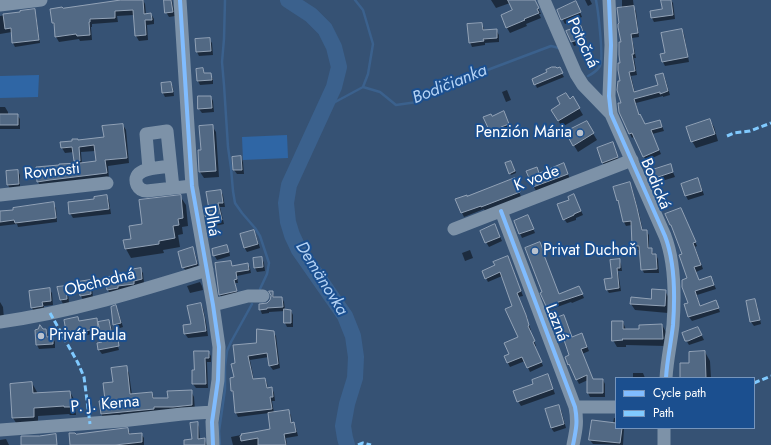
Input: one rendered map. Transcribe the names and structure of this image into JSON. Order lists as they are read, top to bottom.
{
  "streets": {
    "street": [
      "Potočná",
      "Rovnosti",
      "K vode",
      "Bodická",
      "Dlhá",
      "Obchodná",
      "Lazná",
      "P. J. Kerna"
    ]
  },
  "crossings": [
    ["Potočná", "Bodická"],
    ["K vode", "Bodická"],
    ["K vode", "Lazná"],
    ["Dlhá", "Obchodná"],
    ["Dlhá", "P. J. Kerna"]
  ],
  "water": ["Bodičianka", "Demänovka"],
  "places": ["Penzión Mária", "Privat Duchoň", "Privát Paula"],
  "legend": ["Cycle path", "Path"]
}
